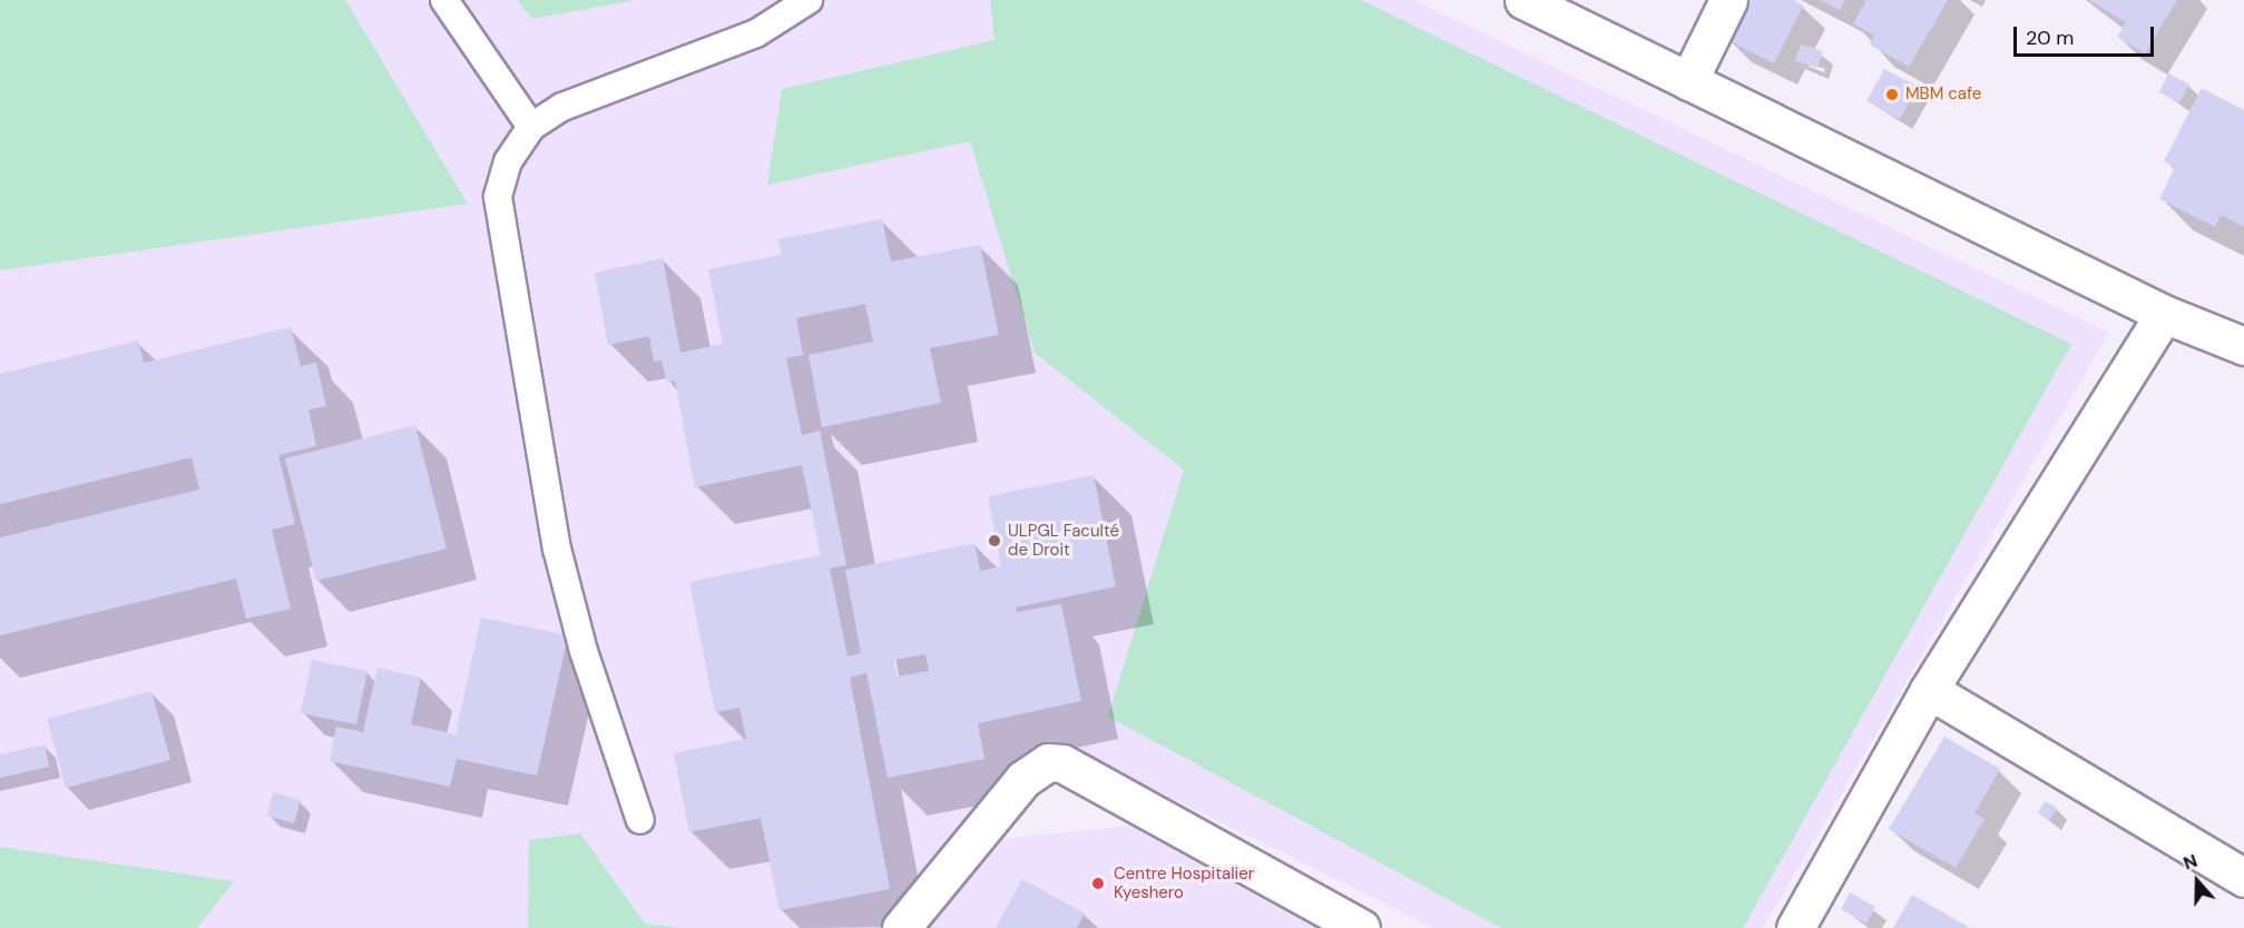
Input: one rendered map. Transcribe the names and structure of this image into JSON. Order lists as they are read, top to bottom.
{
  "places": ["MBM cafe", "ULPGL Faculté de Droit", "Centre Hospitalier Kyeshero"],
  "scale_bar": "20 m",
  "north": "top"
}
